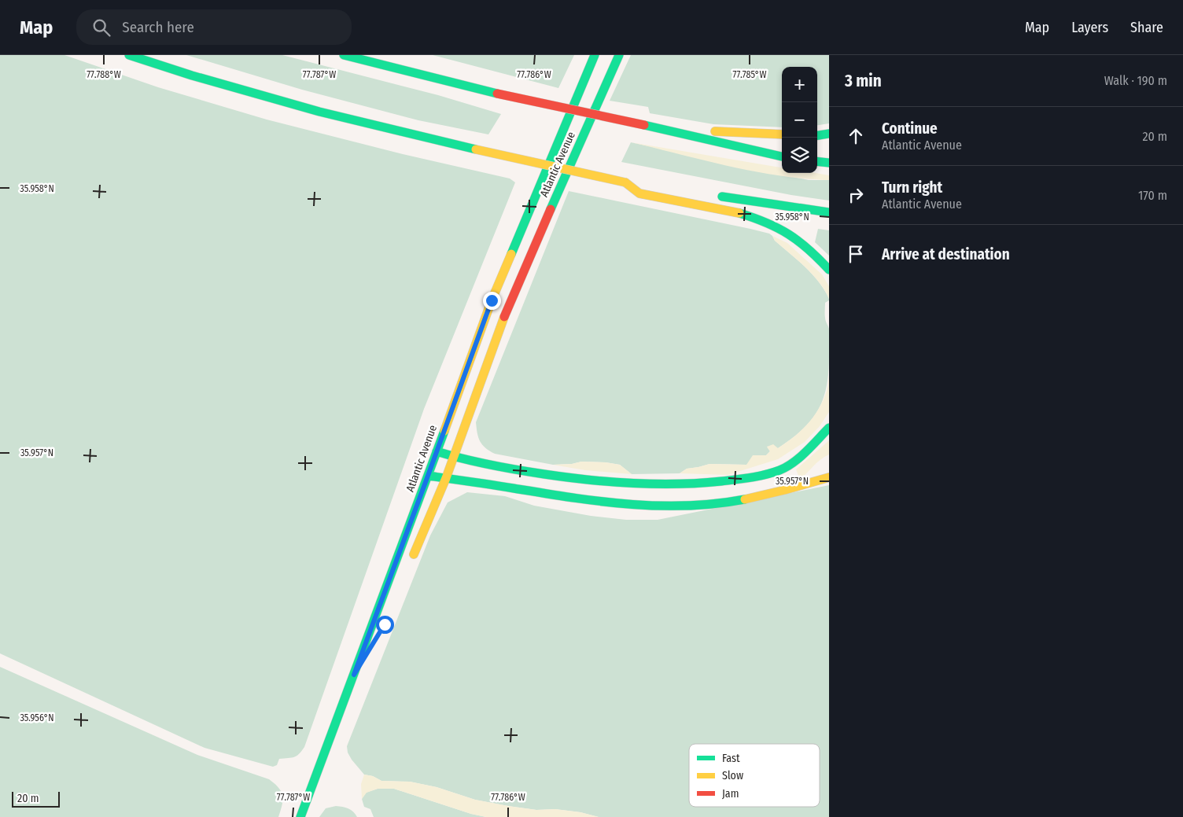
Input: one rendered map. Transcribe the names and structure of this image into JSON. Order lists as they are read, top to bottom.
{
  "streets": {
    "main road": ["Atlantic Avenue"]
  },
  "legend": ["Fast", "Slow", "Jam"],
  "scale_bar": "20 m",
  "page": {
    "header": "Map",
    "search": "Search here",
    "nav": ["Map", "Layers", "Share"],
    "heading": ["3 min", "Walk · 190 m"],
    "map_buttons": ["+", "−"],
    "list": [
      ["Continue", "Atlantic Avenue", "20 m"],
      ["Turn right", "Atlantic Avenue", "170 m"],
      "Arrive at destination"
    ],
    "scale": "20 m"
  },
  "coordinates": [
    "77.788°W",
    "77.787°W",
    "77.786°W",
    "77.785°W",
    "35.958°N",
    "35.957°N",
    "35.956°N"
  ]
}
